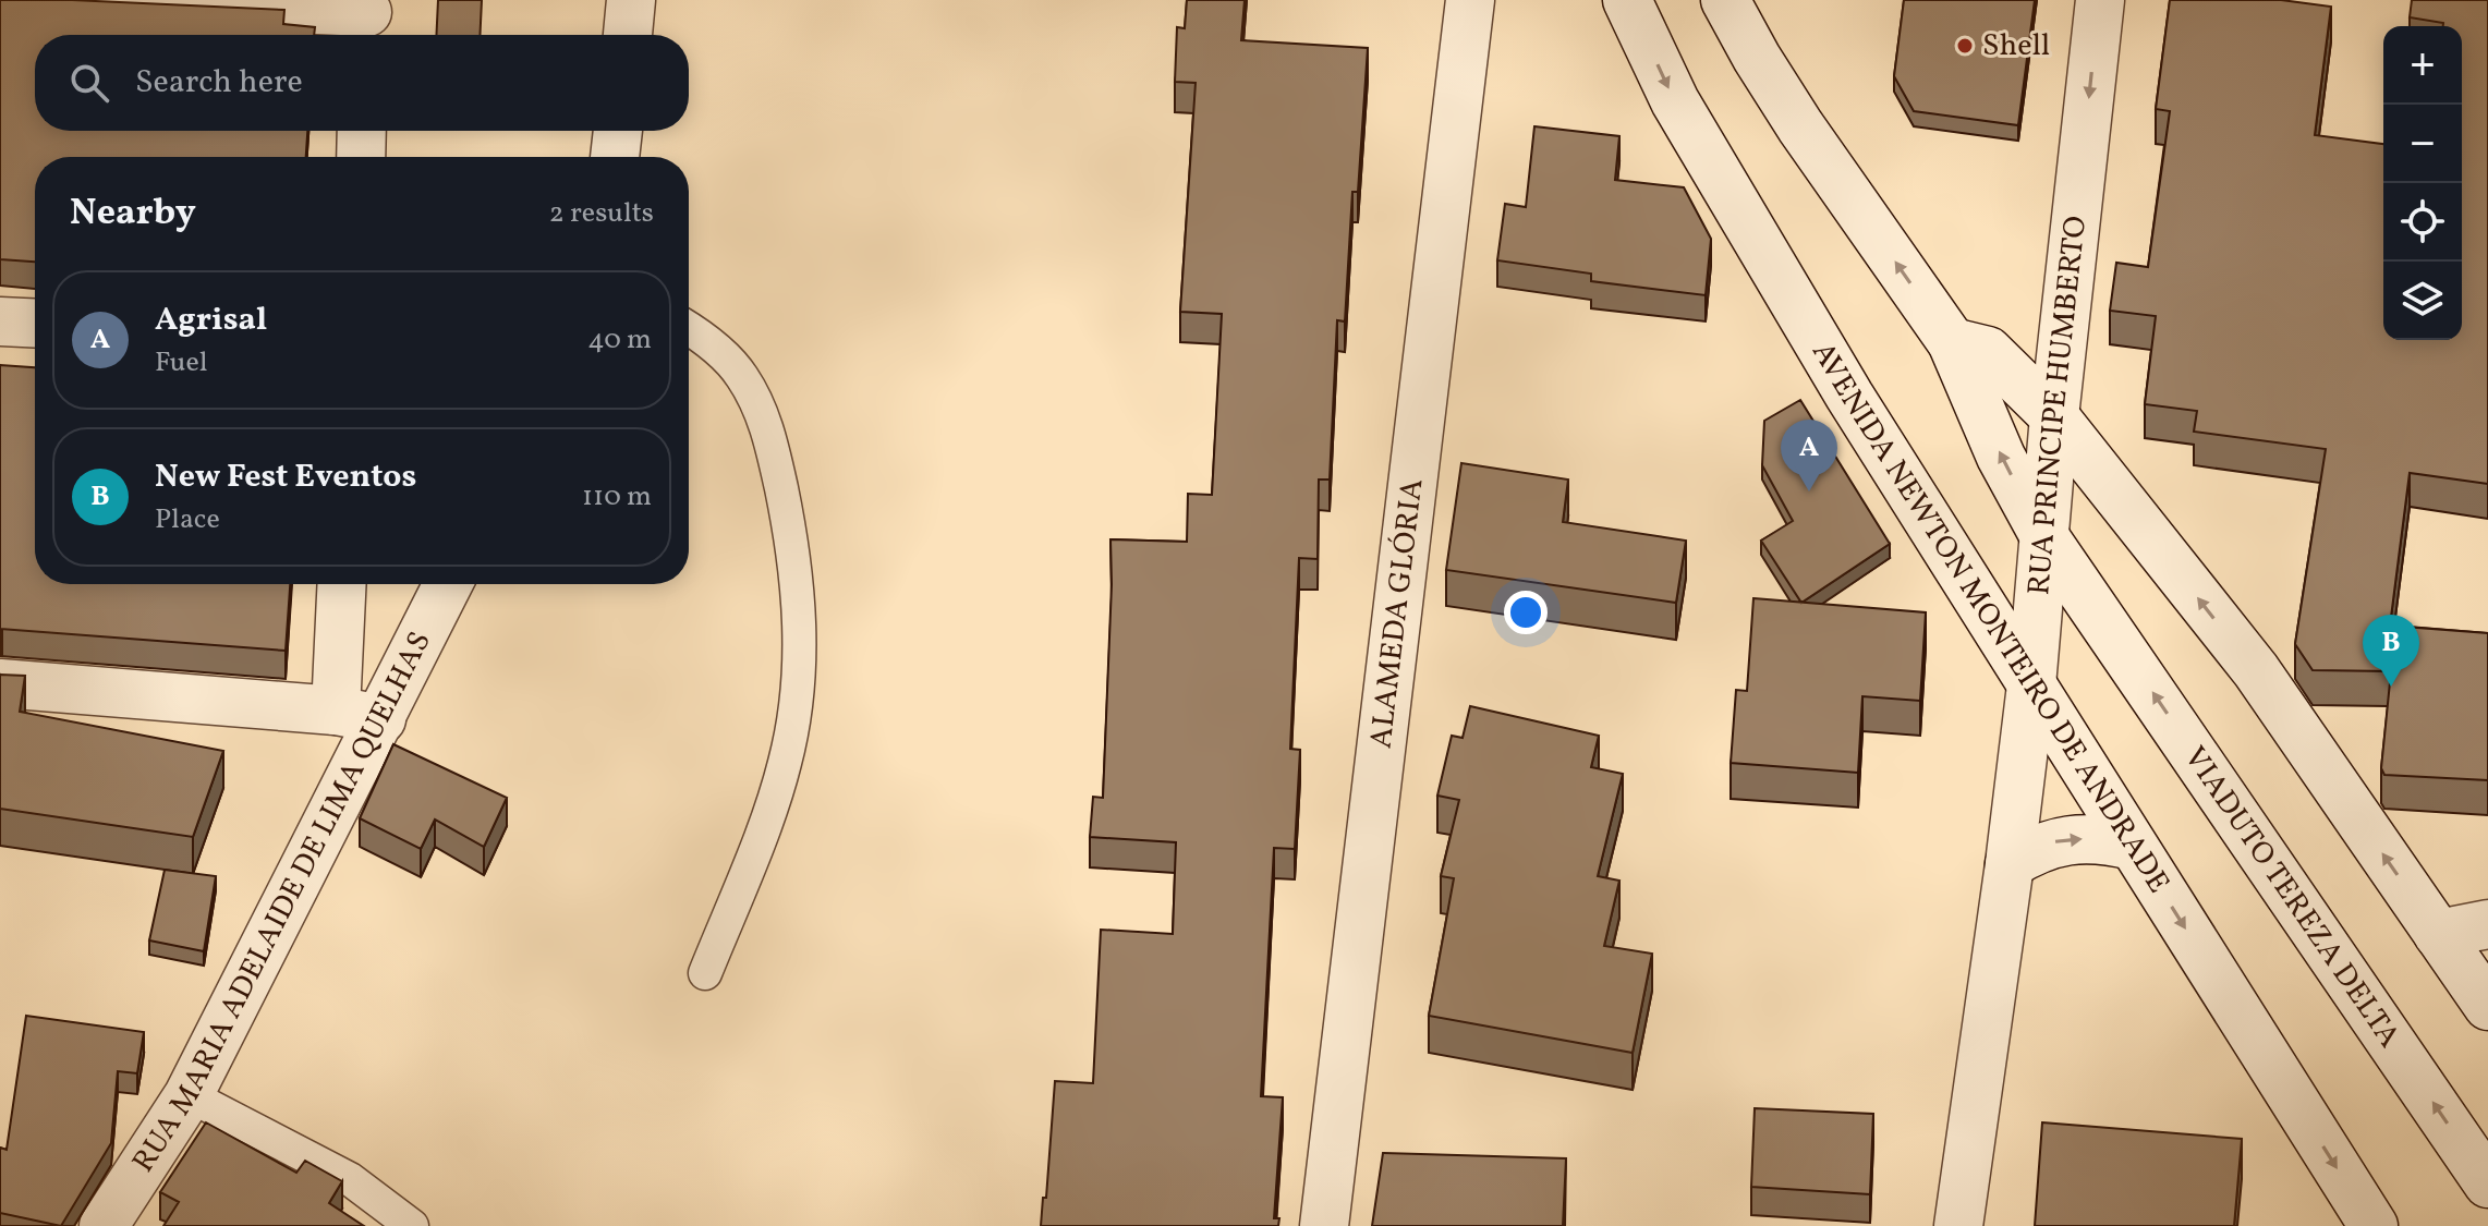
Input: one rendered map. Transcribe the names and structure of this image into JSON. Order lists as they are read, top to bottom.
{
  "streets": {
    "street": [
      "RUA PRINCIPE HUMBERTO",
      "ALAMEDA GLÓRIA",
      "AVENIDA NEWTON MONTEIRO DE ANDRADE",
      "VIADUTO TEREZA DELTA",
      "RUA MARIA ADELAIDE DE LIMA QUELHAS"
    ]
  },
  "crossings": [
    ["RUA PRINCIPE HUMBERTO", "AVENIDA NEWTON MONTEIRO DE ANDRADE"],
    ["RUA PRINCIPE HUMBERTO", "VIADUTO TEREZA DELTA"]
  ],
  "places": ["Shell"],
  "page": {
    "map_buttons": ["+", "−"],
    "search": "Search here",
    "heading": ["Nearby", "2 results"],
    "list": [
      {
        "mark": "A",
        "name": "Agrisal",
        "note": "Fuel",
        "value": "40 m"
      },
      {
        "mark": "B",
        "name": "New Fest Eventos",
        "note": "Place",
        "value": "110 m"
      }
    ],
    "pins": ["A", "B"]
  }
}
